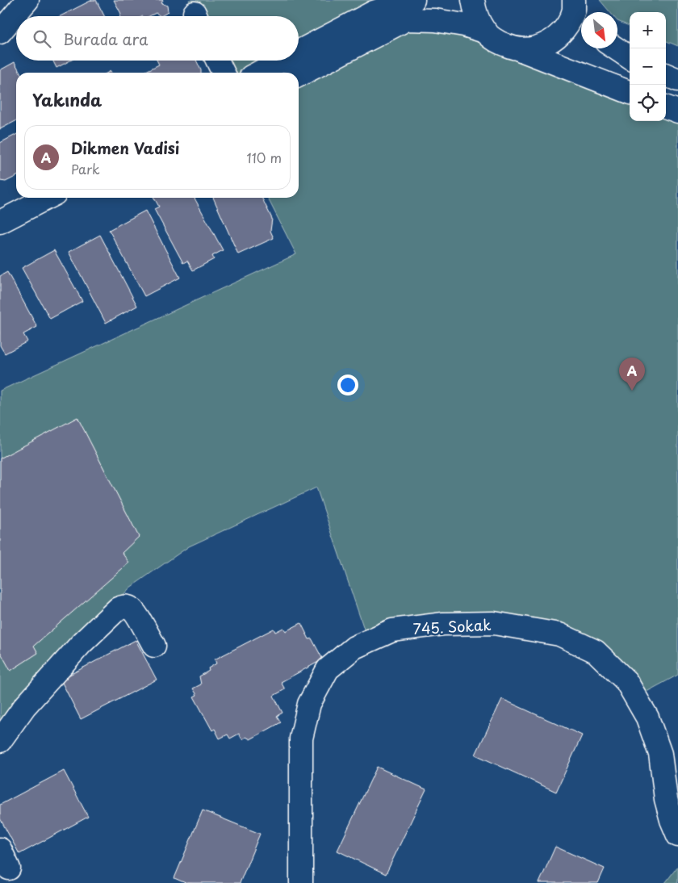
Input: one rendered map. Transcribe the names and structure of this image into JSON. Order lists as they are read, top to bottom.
{
  "streets": {
    "main road": ["745. Sokak"]
  },
  "north": "bottom right",
  "page": {
    "map_buttons": ["+", "−"],
    "search": "Burada ara",
    "heading": "Yakında",
    "list": [
      {
        "mark": "A",
        "name": "Dikmen Vadisi",
        "note": "Park",
        "value": "110 m"
      }
    ],
    "pins": "A"
  }
}
